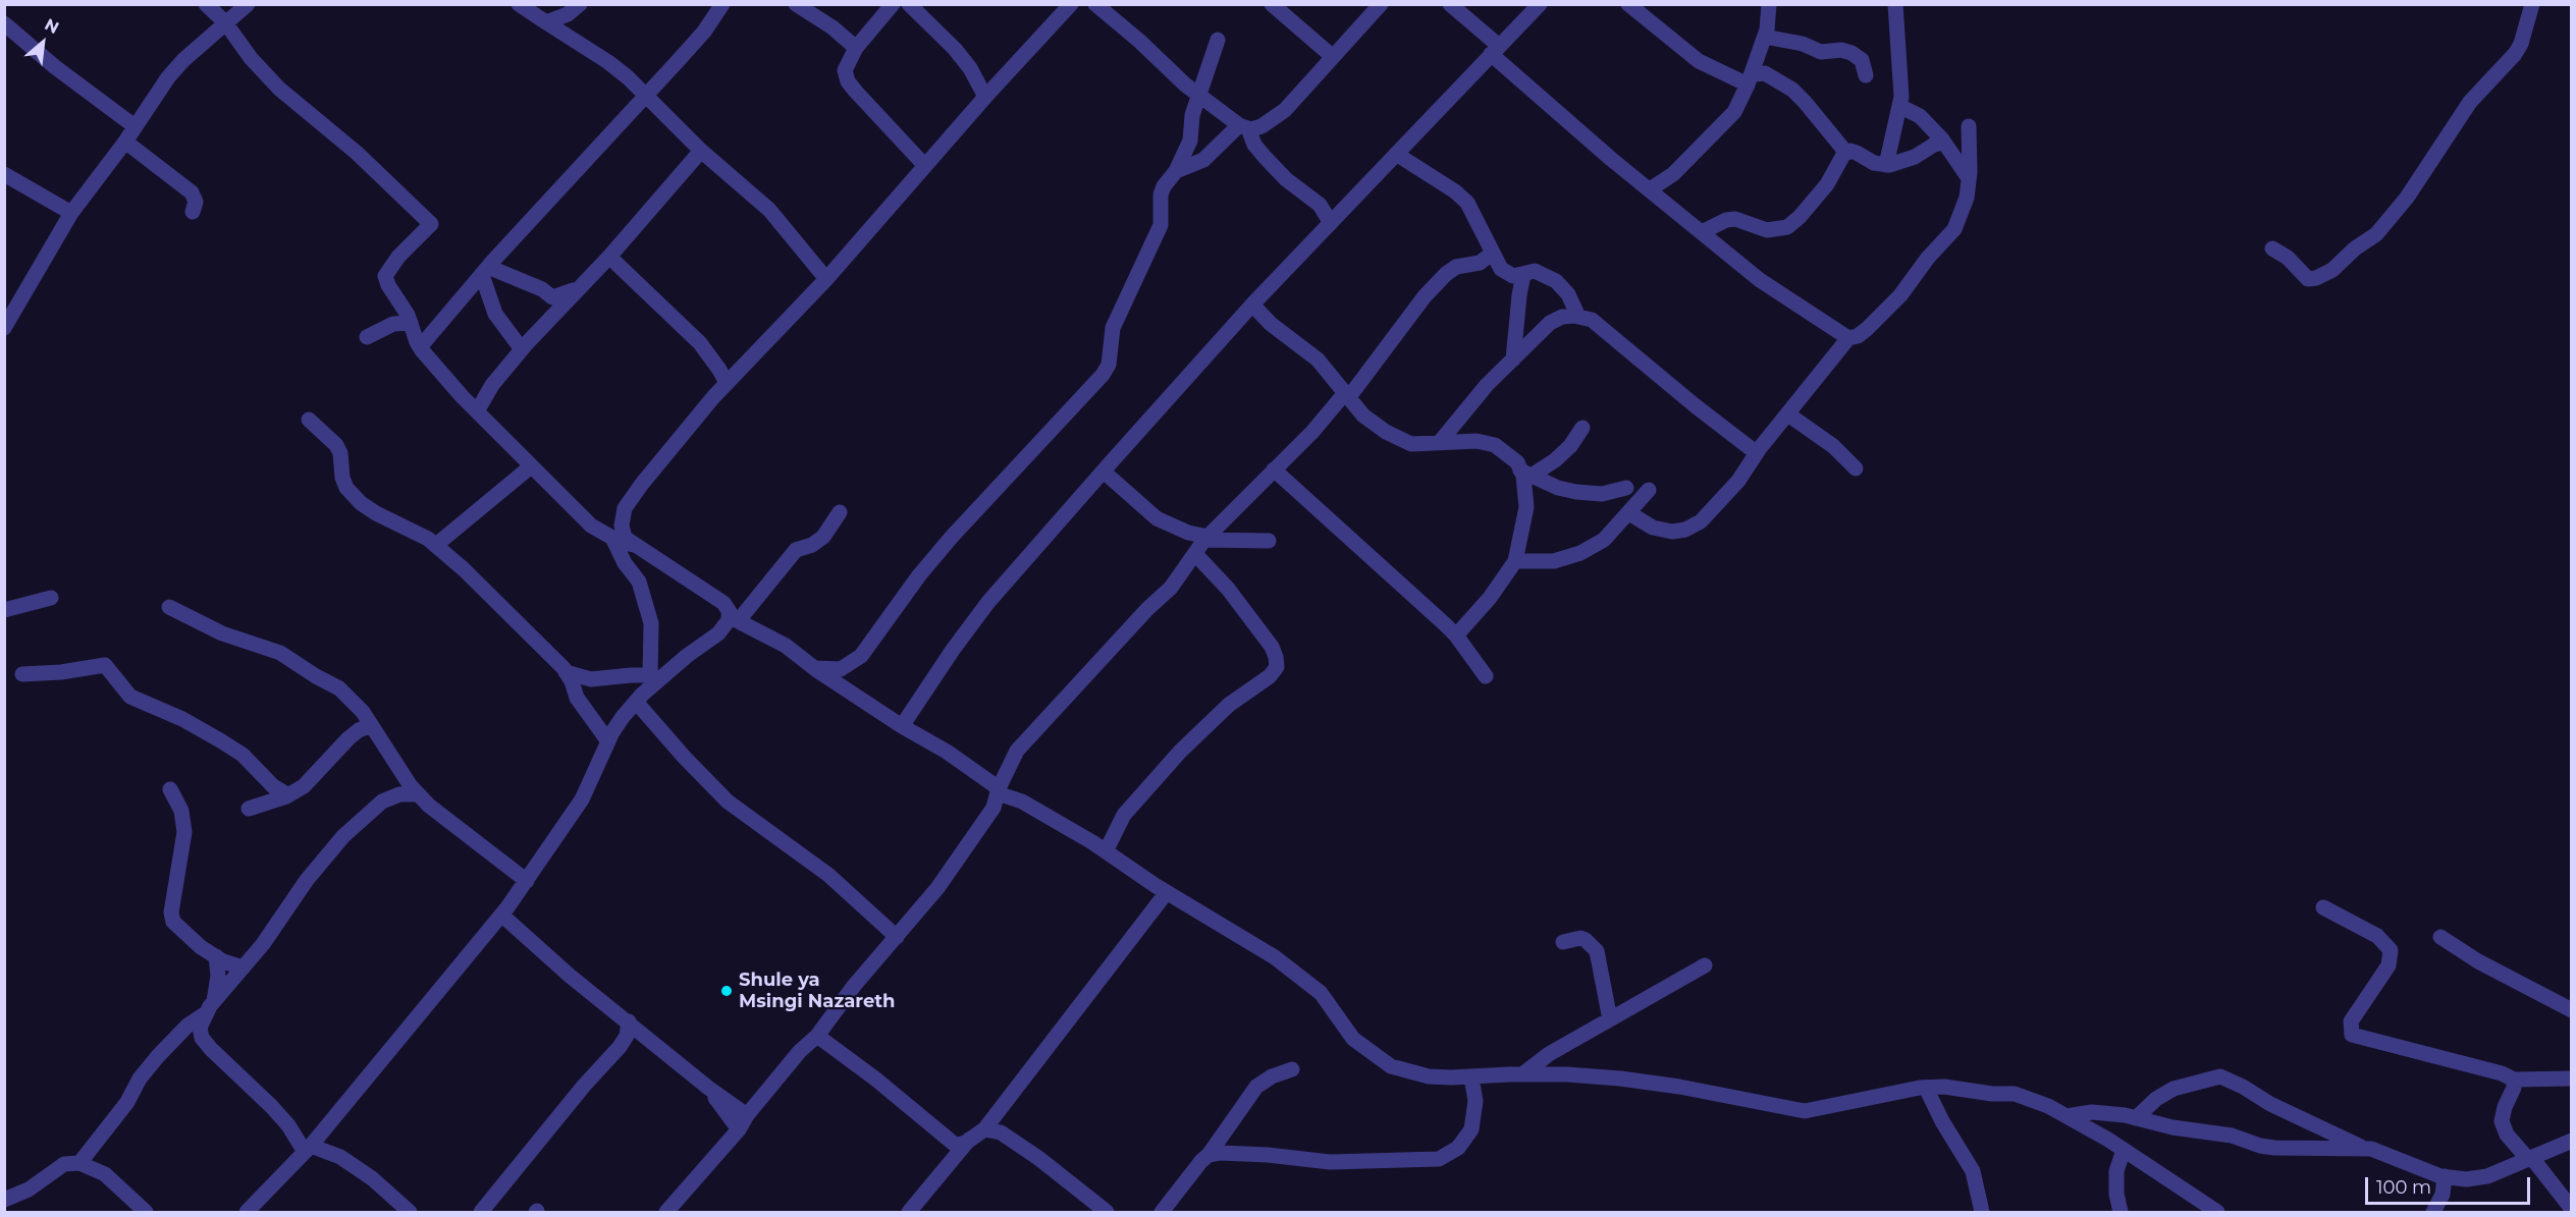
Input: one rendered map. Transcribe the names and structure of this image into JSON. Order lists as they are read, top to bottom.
{
  "places": ["Shule ya Msingi Nazareth"],
  "scale_bar": "100 m",
  "north": "top right"
}
